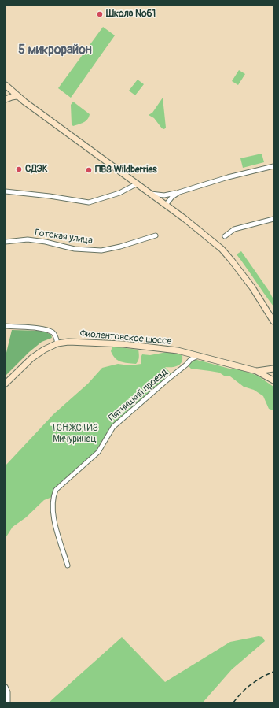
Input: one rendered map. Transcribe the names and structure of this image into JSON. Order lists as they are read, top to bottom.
{
  "streets": {
    "main road": ["Фиолентовское шоссе"],
    "street": ["Готская улица", "Пятницкий проезд"]
  },
  "crossings": [
    ["Фиолентовское шоссе", "Пятницкий проезд"]
  ],
  "districts": ["5 микрорайон"],
  "parks": ["ТСН ЖСТИЗ Мичуринец"],
  "places": ["Школа №61", "СДЭК", "ПВЗ Wildberries"]
}
